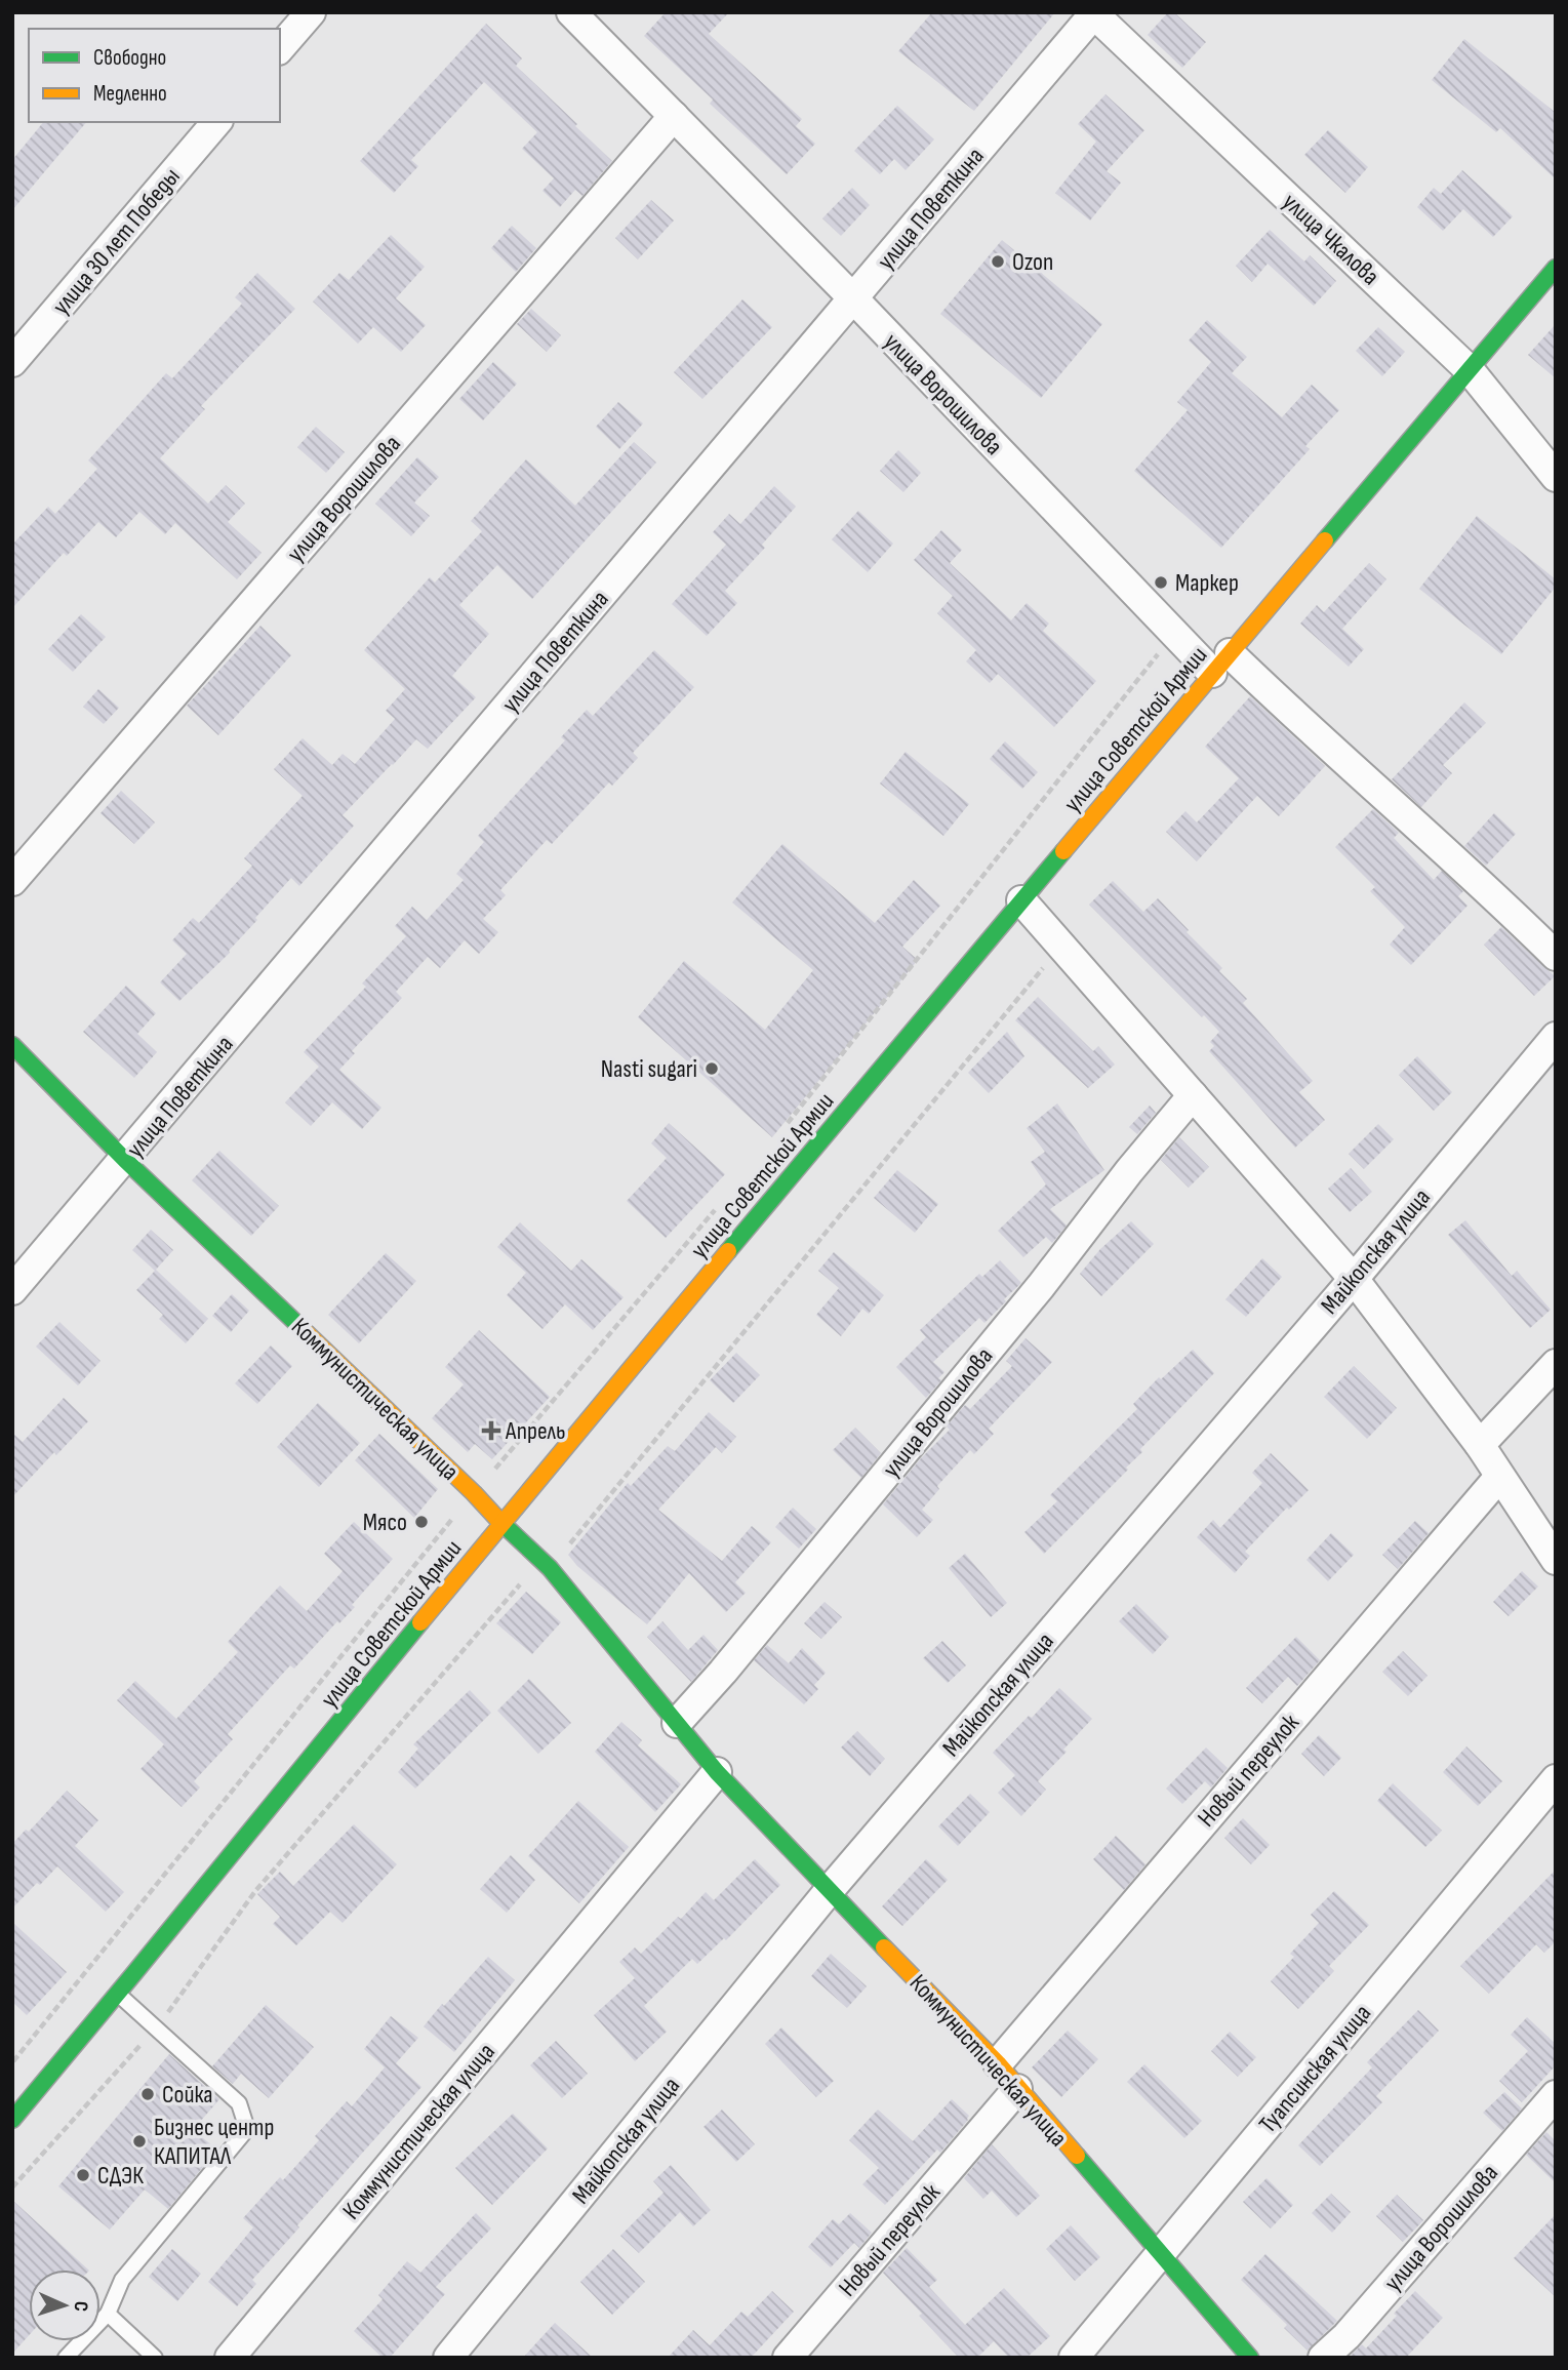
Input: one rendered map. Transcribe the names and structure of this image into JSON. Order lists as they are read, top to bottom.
{
  "streets": {
    "main road": ["улица Советской Армии", "Коммунистическая улица"],
    "street": [
      "улица Поветкина",
      "улица Чкалова",
      "улица 30 лет Победы",
      "улица Ворошилова",
      "Майкопская улица",
      "Новый переулок",
      "Туапсинская улица"
    ]
  },
  "crossings": [
    ["улица Поветкина", "улица Чкалова"],
    ["улица Поветкина", "улица Ворошилова"],
    ["улица Поветкина", "Коммунистическая улица"],
    ["улица Чкалова", "улица Советской Армии"],
    ["улица Ворошилова", "улица Советской Армии"],
    ["улица Ворошилова", "Коммунистическая улица"],
    ["улица Советской Армии", "Коммунистическая улица"],
    ["Майкопская улица", "Коммунистическая улица"],
    ["Коммунистическая улица", "Новый переулок"],
    ["Коммунистическая улица", "Туапсинская улица"]
  ],
  "places": {
    "other": [
      "Ozon",
      "Маркер",
      "Nasti sugari",
      "Мясо",
      "Сойка",
      "Бизнес центр КАПИТАЛ",
      "СДЭК"
    ],
    "health": ["Апрель"]
  },
  "legend": ["Свободно", "Медленно"],
  "north": "right"
}
